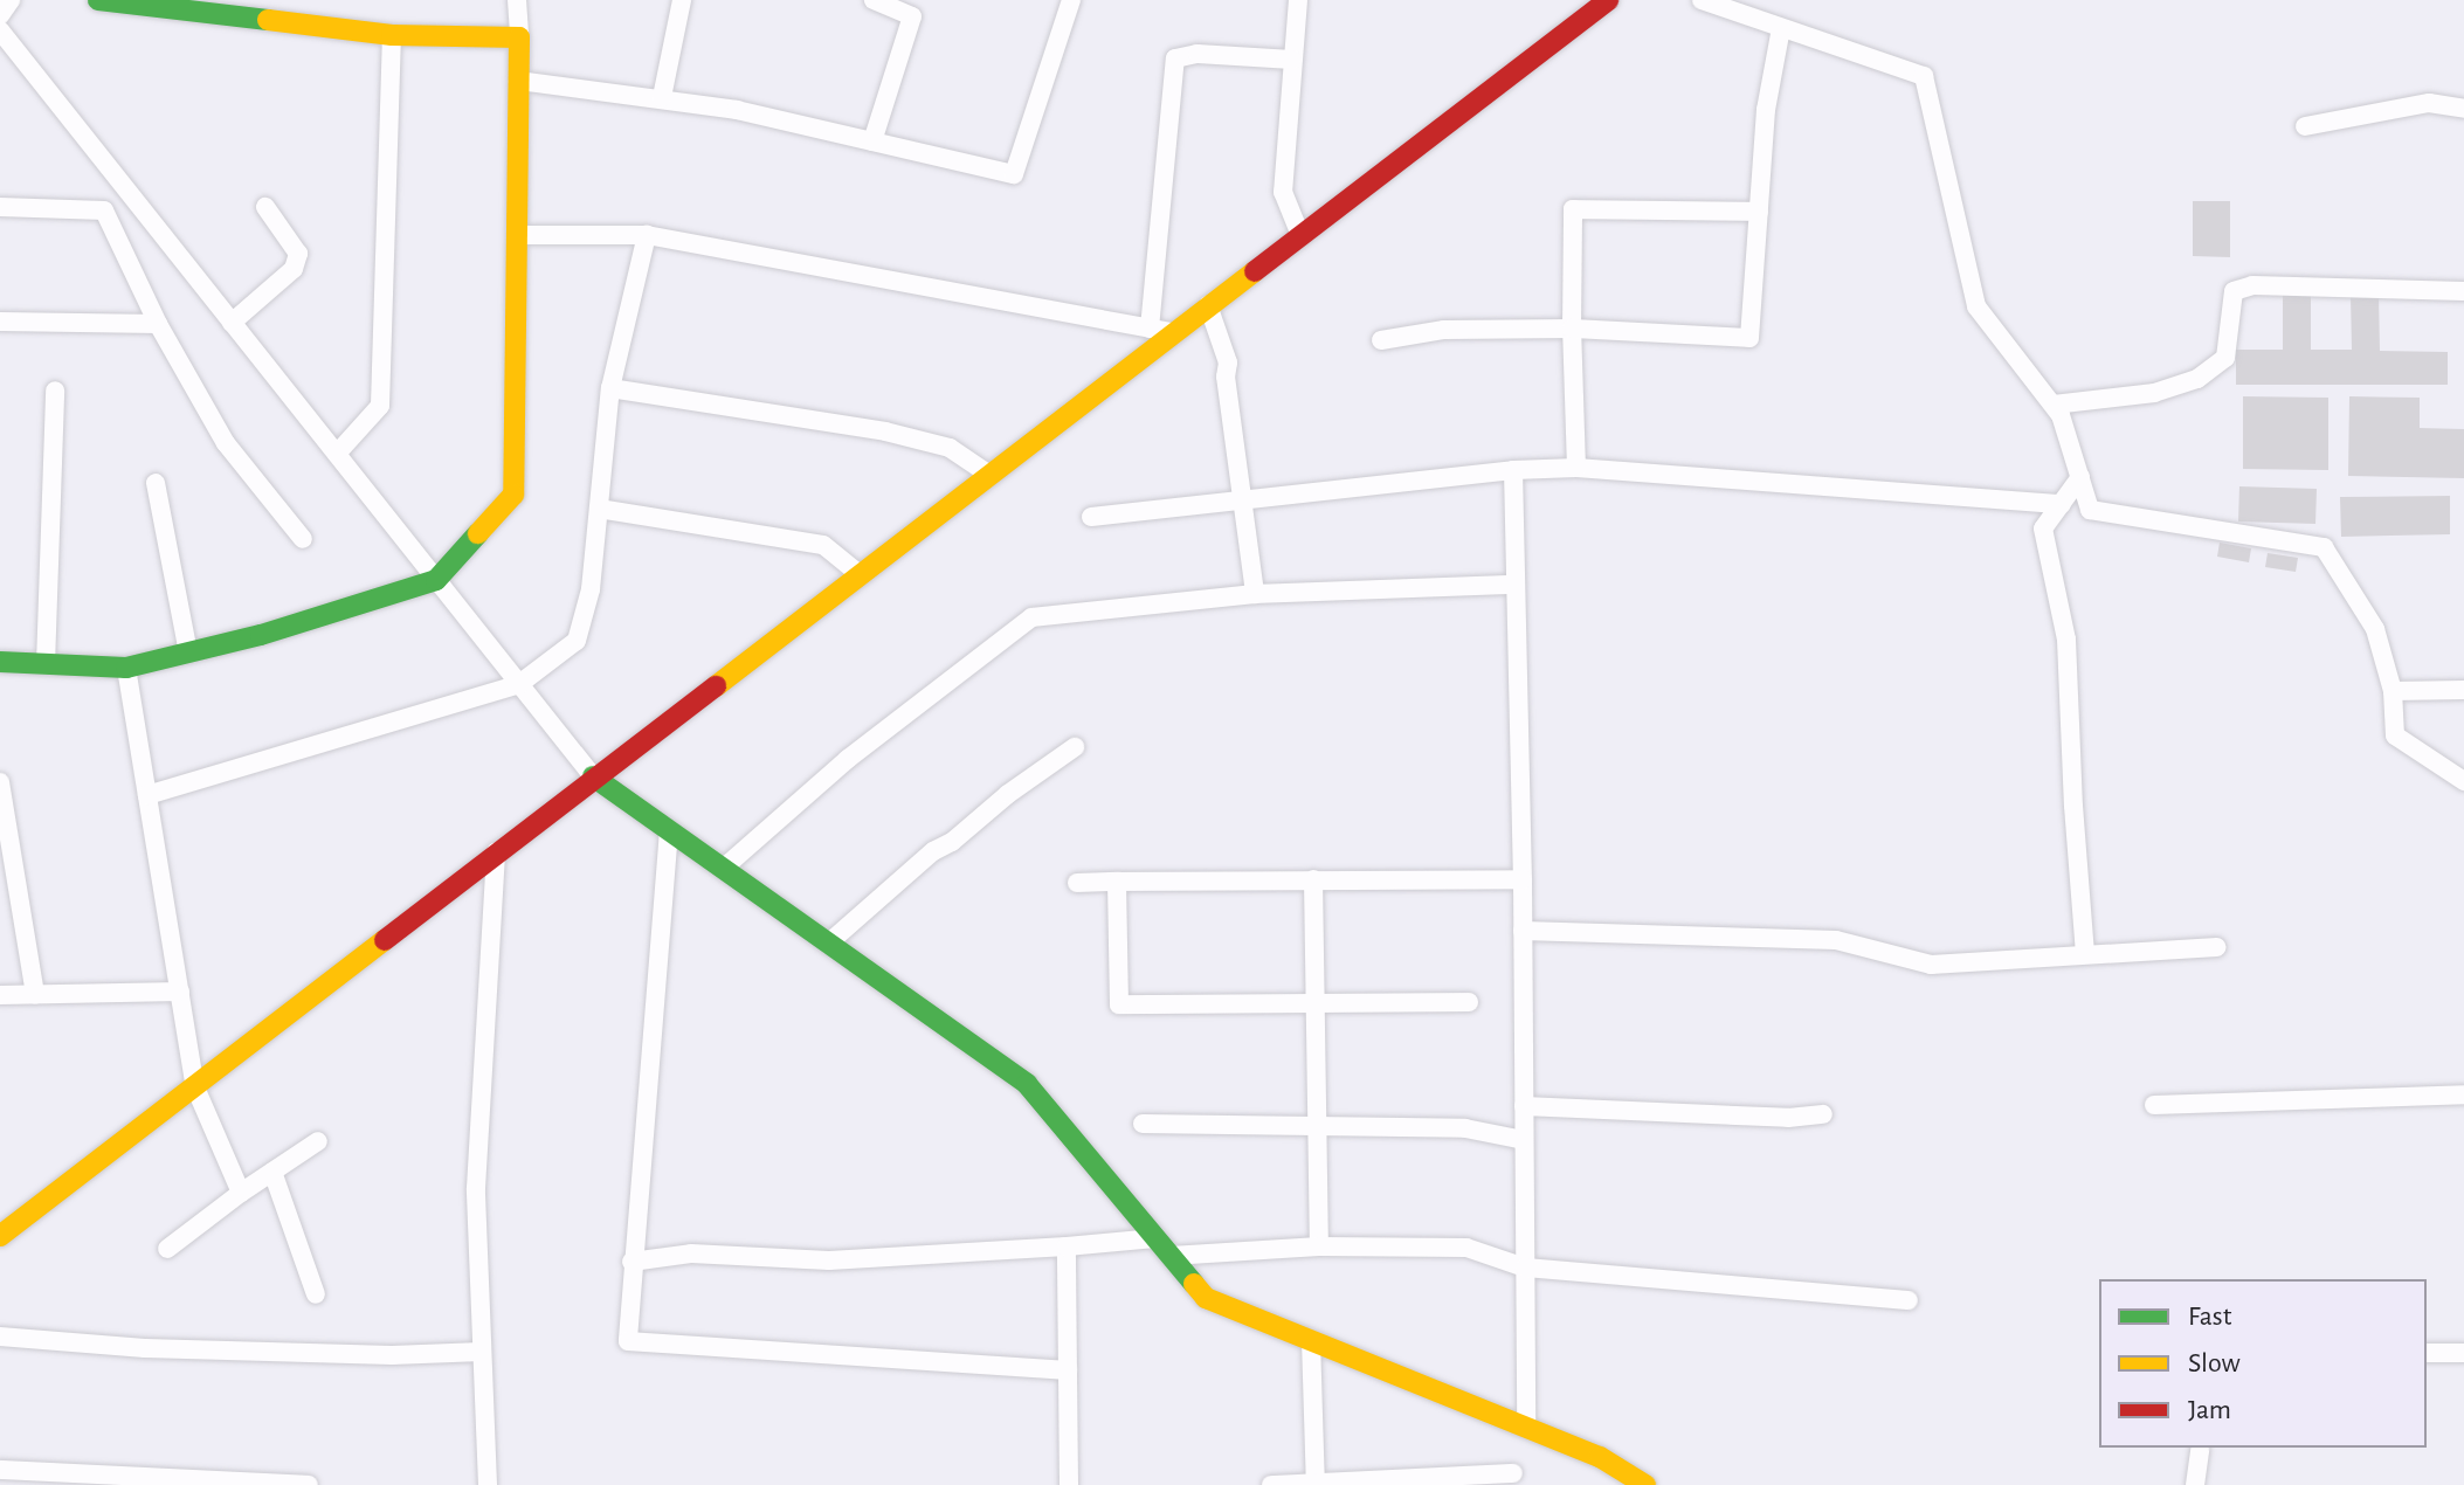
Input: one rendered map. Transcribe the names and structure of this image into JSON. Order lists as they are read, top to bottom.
{
  "legend": ["Fast", "Slow", "Jam"]
}
